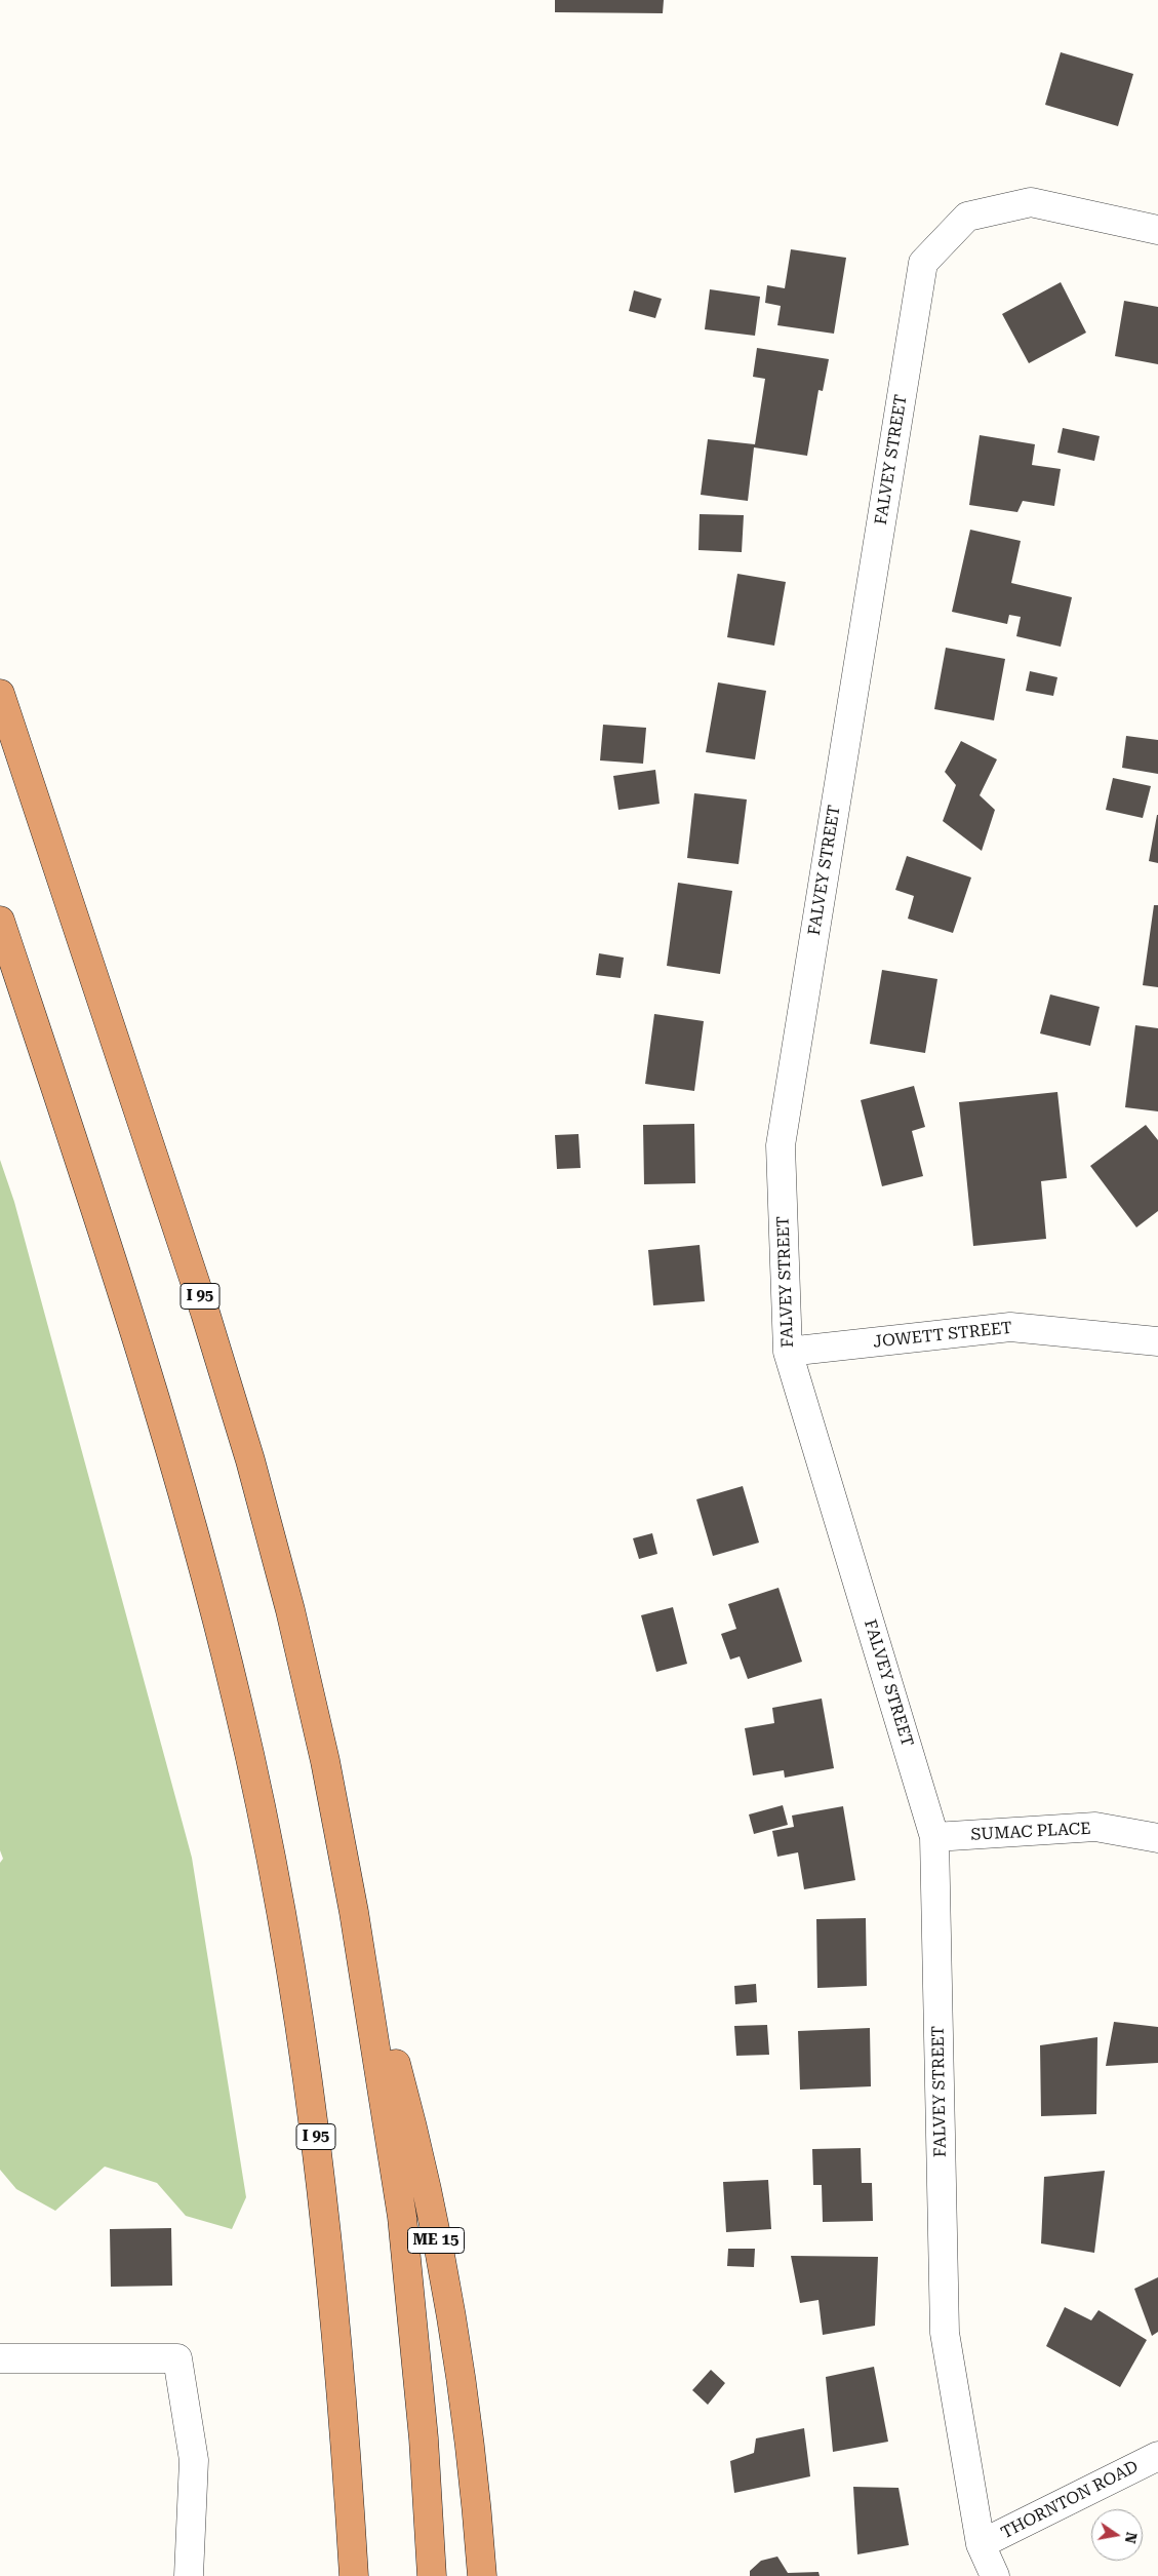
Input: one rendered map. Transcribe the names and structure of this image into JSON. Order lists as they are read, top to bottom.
{
  "streets": {
    "highway": ["I 95", "ME 15"],
    "street": [
      "FALVEY STREET",
      "JOWETT STREET",
      "SUMAC PLACE",
      "THORNTON ROAD"
    ]
  },
  "crossings": [
    ["FALVEY STREET", "JOWETT STREET"],
    ["FALVEY STREET", "SUMAC PLACE"],
    ["FALVEY STREET", "THORNTON ROAD"],
    ["I 95", "ME 15"]
  ],
  "north": "right"
}
